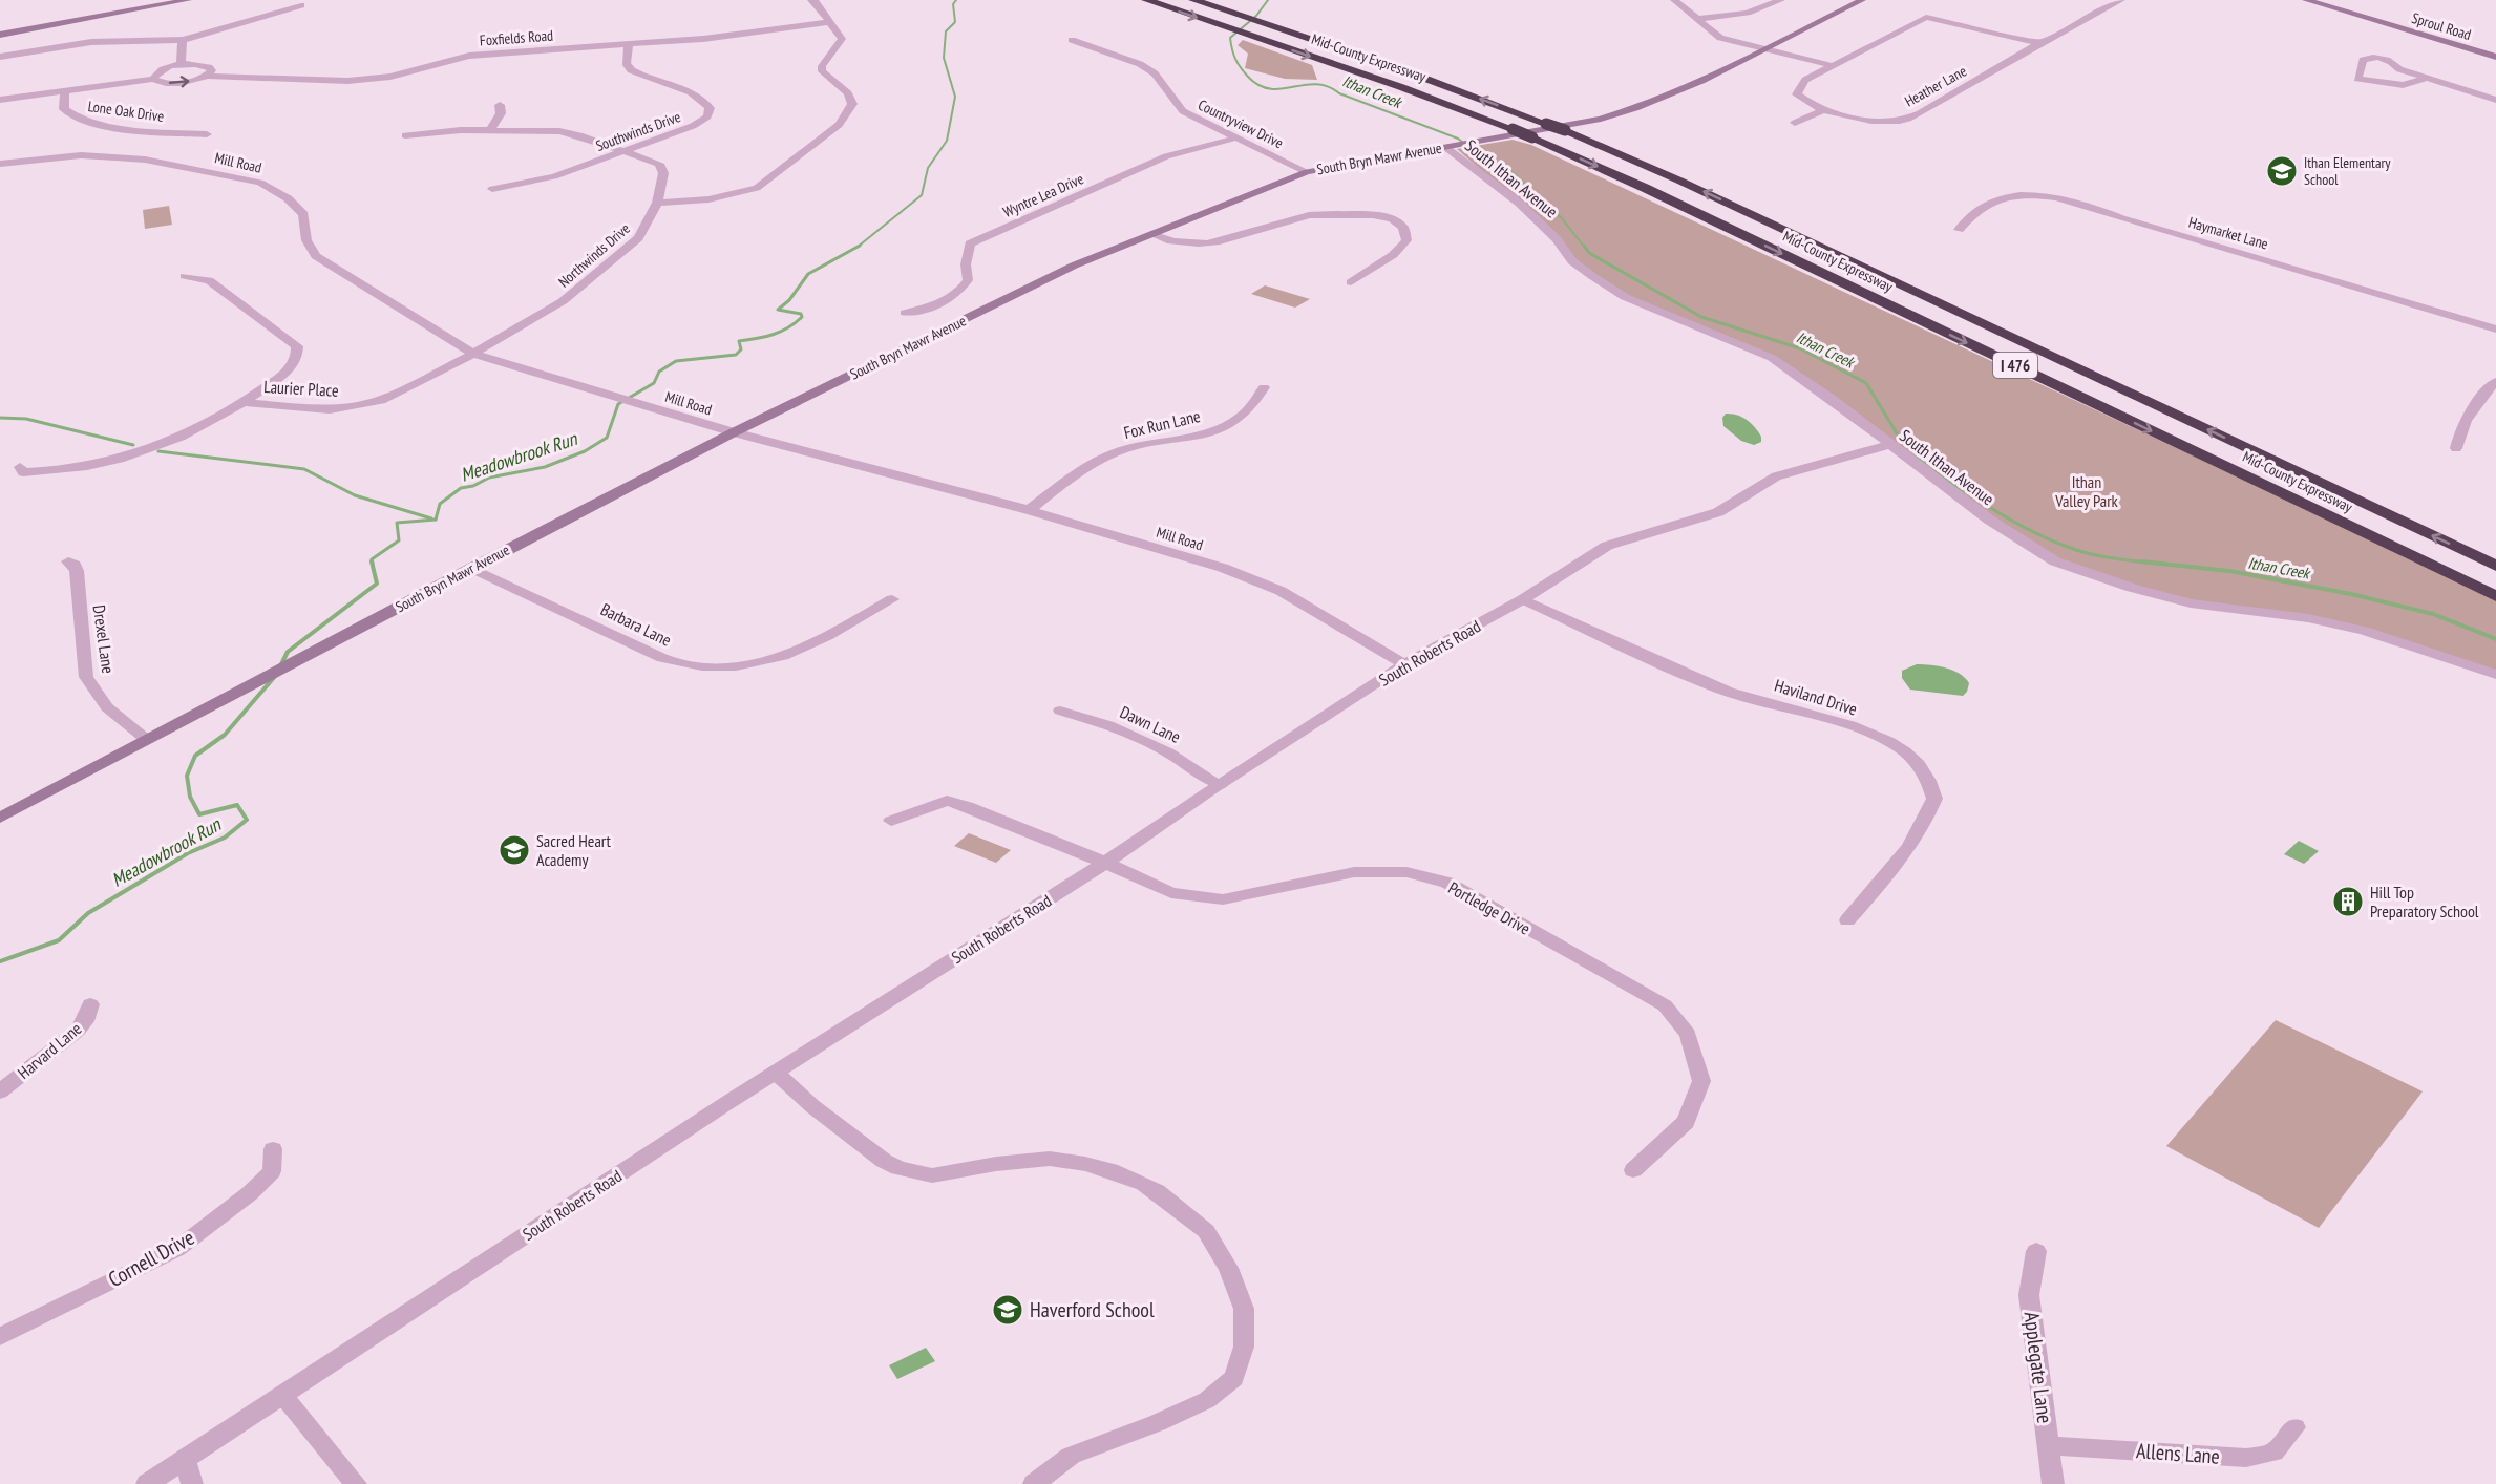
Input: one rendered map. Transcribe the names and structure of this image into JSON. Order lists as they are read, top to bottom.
{
  "streets": {
    "highway": ["Mid-County Expressway", "I 476"],
    "main road": ["Sproul Road", "South Bryn Mawr Avenue"],
    "street": [
      "Foxfields Road",
      "Heather Lane",
      "Lone Oak Drive",
      "Countryview Drive",
      "Southwinds Drive",
      "Mill Road",
      "South Ithan Avenue",
      "Wyntre Lea Drive",
      "Haymarket Lane",
      "Northwinds Drive",
      "Laurier Place",
      "Fox Run Lane",
      "Barbara Lane",
      "Drexel Lane",
      "South Roberts Road",
      "Haviland Drive",
      "Dawn Lane",
      "Portledge Drive",
      "Harvard Lane",
      "Cornell Drive",
      "Applegate Lane",
      "Allens Lane"
    ]
  },
  "crossings": [
    ["Foxfields Road", "Lone Oak Drive"],
    ["Foxfields Road", "Southwinds Drive"],
    ["Countryview Drive", "South Bryn Mawr Avenue"],
    ["Countryview Drive", "Wyntre Lea Drive"],
    ["Southwinds Drive", "Northwinds Drive"],
    ["South Bryn Mawr Avenue", "Mill Road"],
    ["South Bryn Mawr Avenue", "South Ithan Avenue"],
    ["South Bryn Mawr Avenue", "Barbara Lane"],
    ["South Bryn Mawr Avenue", "Drexel Lane"],
    ["Mill Road", "Northwinds Drive"],
    ["Mill Road", "Laurier Place"],
    ["Mill Road", "Fox Run Lane"],
    ["Mill Road", "South Roberts Road"],
    ["South Ithan Avenue", "South Roberts Road"],
    ["Northwinds Drive", "Laurier Place"],
    ["South Roberts Road", "Haviland Drive"],
    ["South Roberts Road", "Dawn Lane"],
    ["South Roberts Road", "Portledge Drive"],
    ["Applegate Lane", "Allens Lane"]
  ],
  "water": ["Ithan Creek", "Meadowbrook Run"],
  "parks": ["Ithan Valley Park"],
  "places": {
    "school or university": ["Ithan Elementary School", "Sacred Heart Academy", "Haverford School"],
    "building": ["Hill Top Preparatory School"]
  }
}
